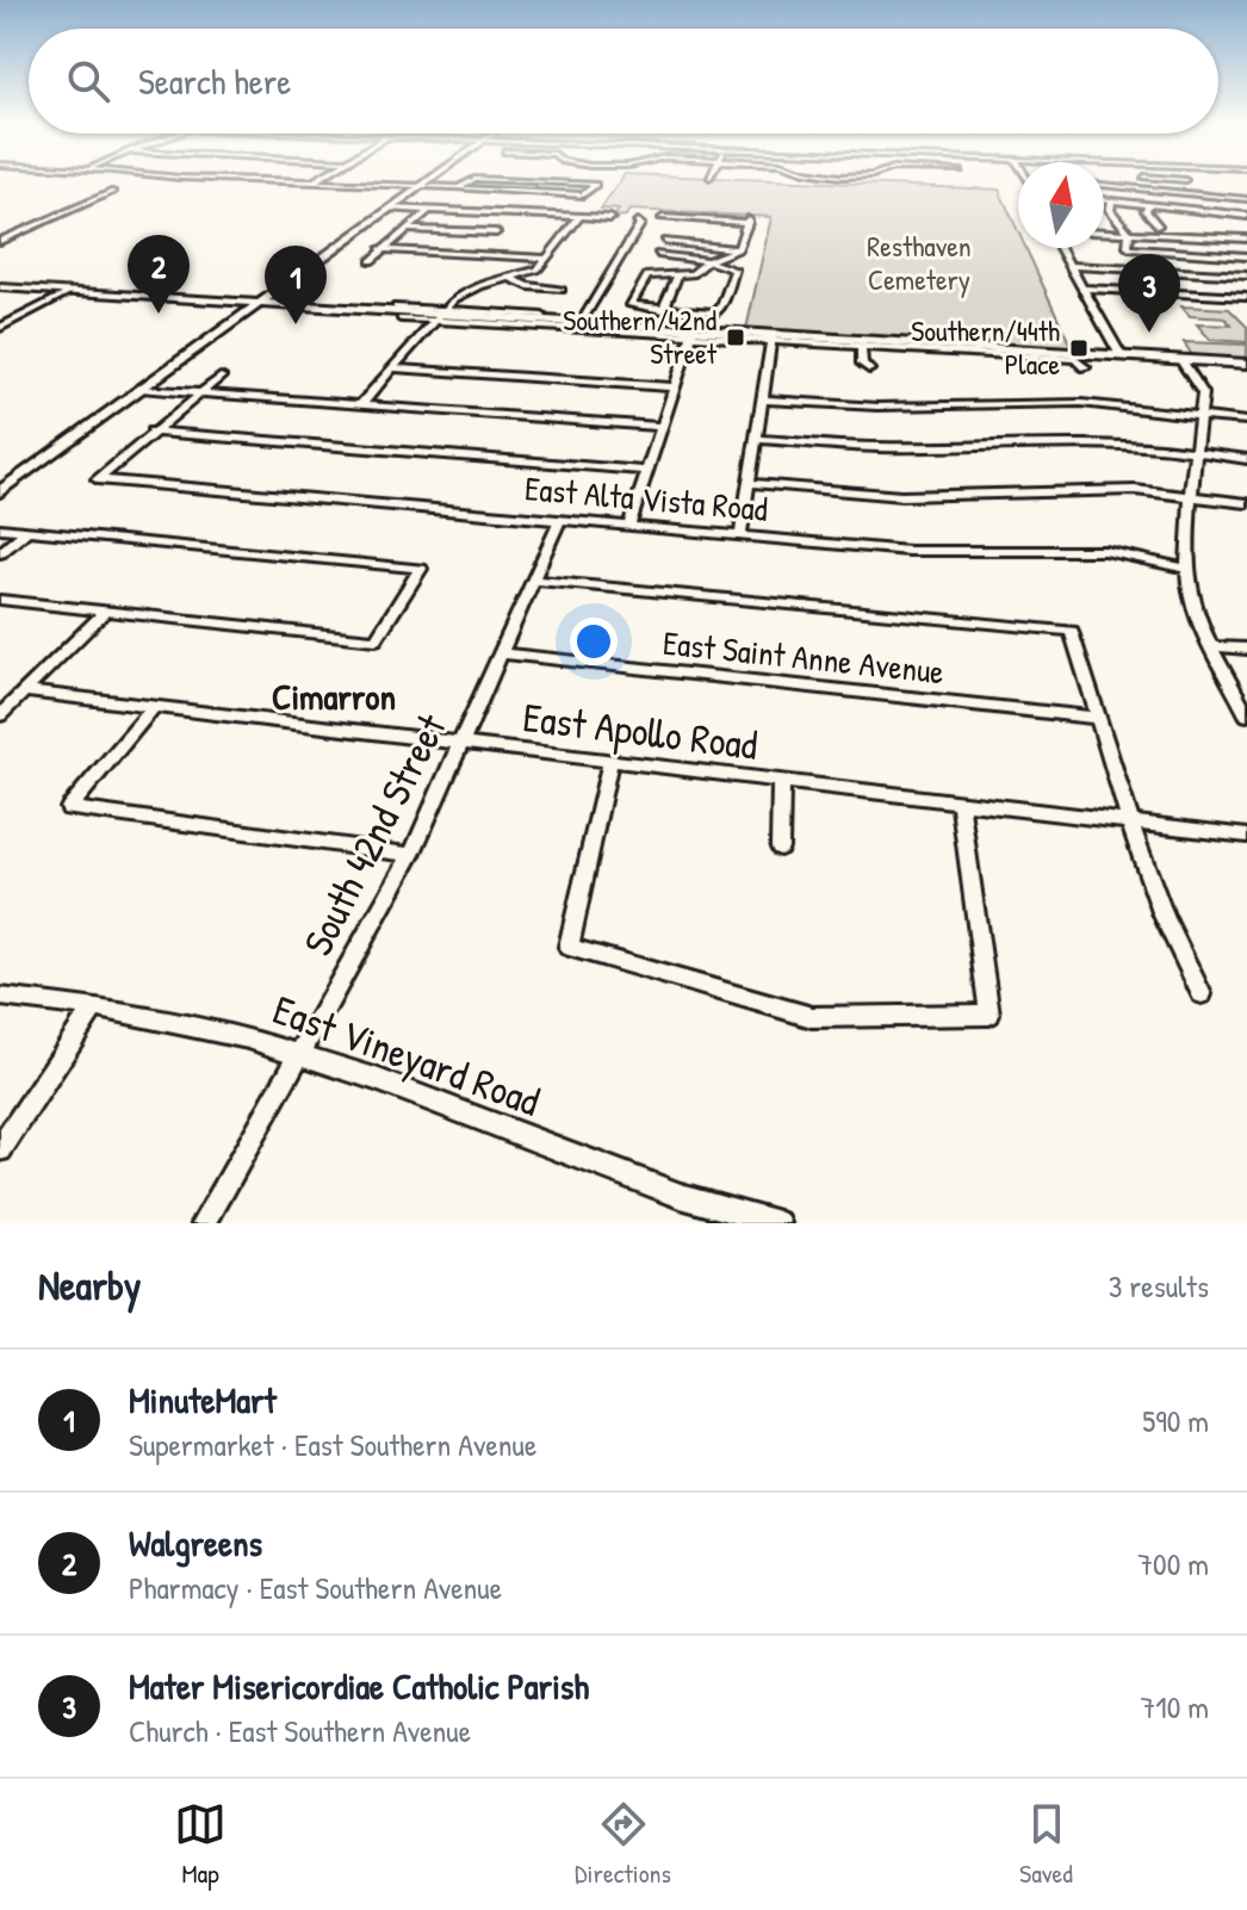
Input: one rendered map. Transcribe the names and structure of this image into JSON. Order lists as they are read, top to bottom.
{
  "streets": {
    "street": [
      "East Alta Vista Road",
      "East Saint Anne Avenue",
      "East Apollo Road",
      "South 42nd Street",
      "East Vineyard Road"
    ]
  },
  "crossings": [
    ["East Alta Vista Road", "South 42nd Street"],
    ["East Saint Anne Avenue", "South 42nd Street"],
    ["East Apollo Road", "South 42nd Street"],
    ["South 42nd Street", "East Vineyard Road"]
  ],
  "districts": ["Cimarron"],
  "parks": ["Resthaven Cemetery"],
  "places": {
    "transit": ["Southern/42nd Street", "Southern/44th Place"]
  },
  "north": "top",
  "page": {
    "search": "Search here",
    "pins": ["2", "1", "3"],
    "heading": ["Nearby", "3 results"],
    "list": [
      {
        "mark": "1",
        "name": "MinuteMart",
        "note": "Supermarket · East Southern Avenue",
        "value": "590 m"
      },
      {
        "mark": "2",
        "name": "Walgreens",
        "note": "Pharmacy · East Southern Avenue",
        "value": "700 m"
      },
      {
        "mark": "3",
        "name": "Mater Misericordiae Catholic Parish",
        "note": "Church · East Southern Avenue",
        "value": "710 m"
      }
    ],
    "nav": ["Map", "Directions", "Saved"]
  }
}
